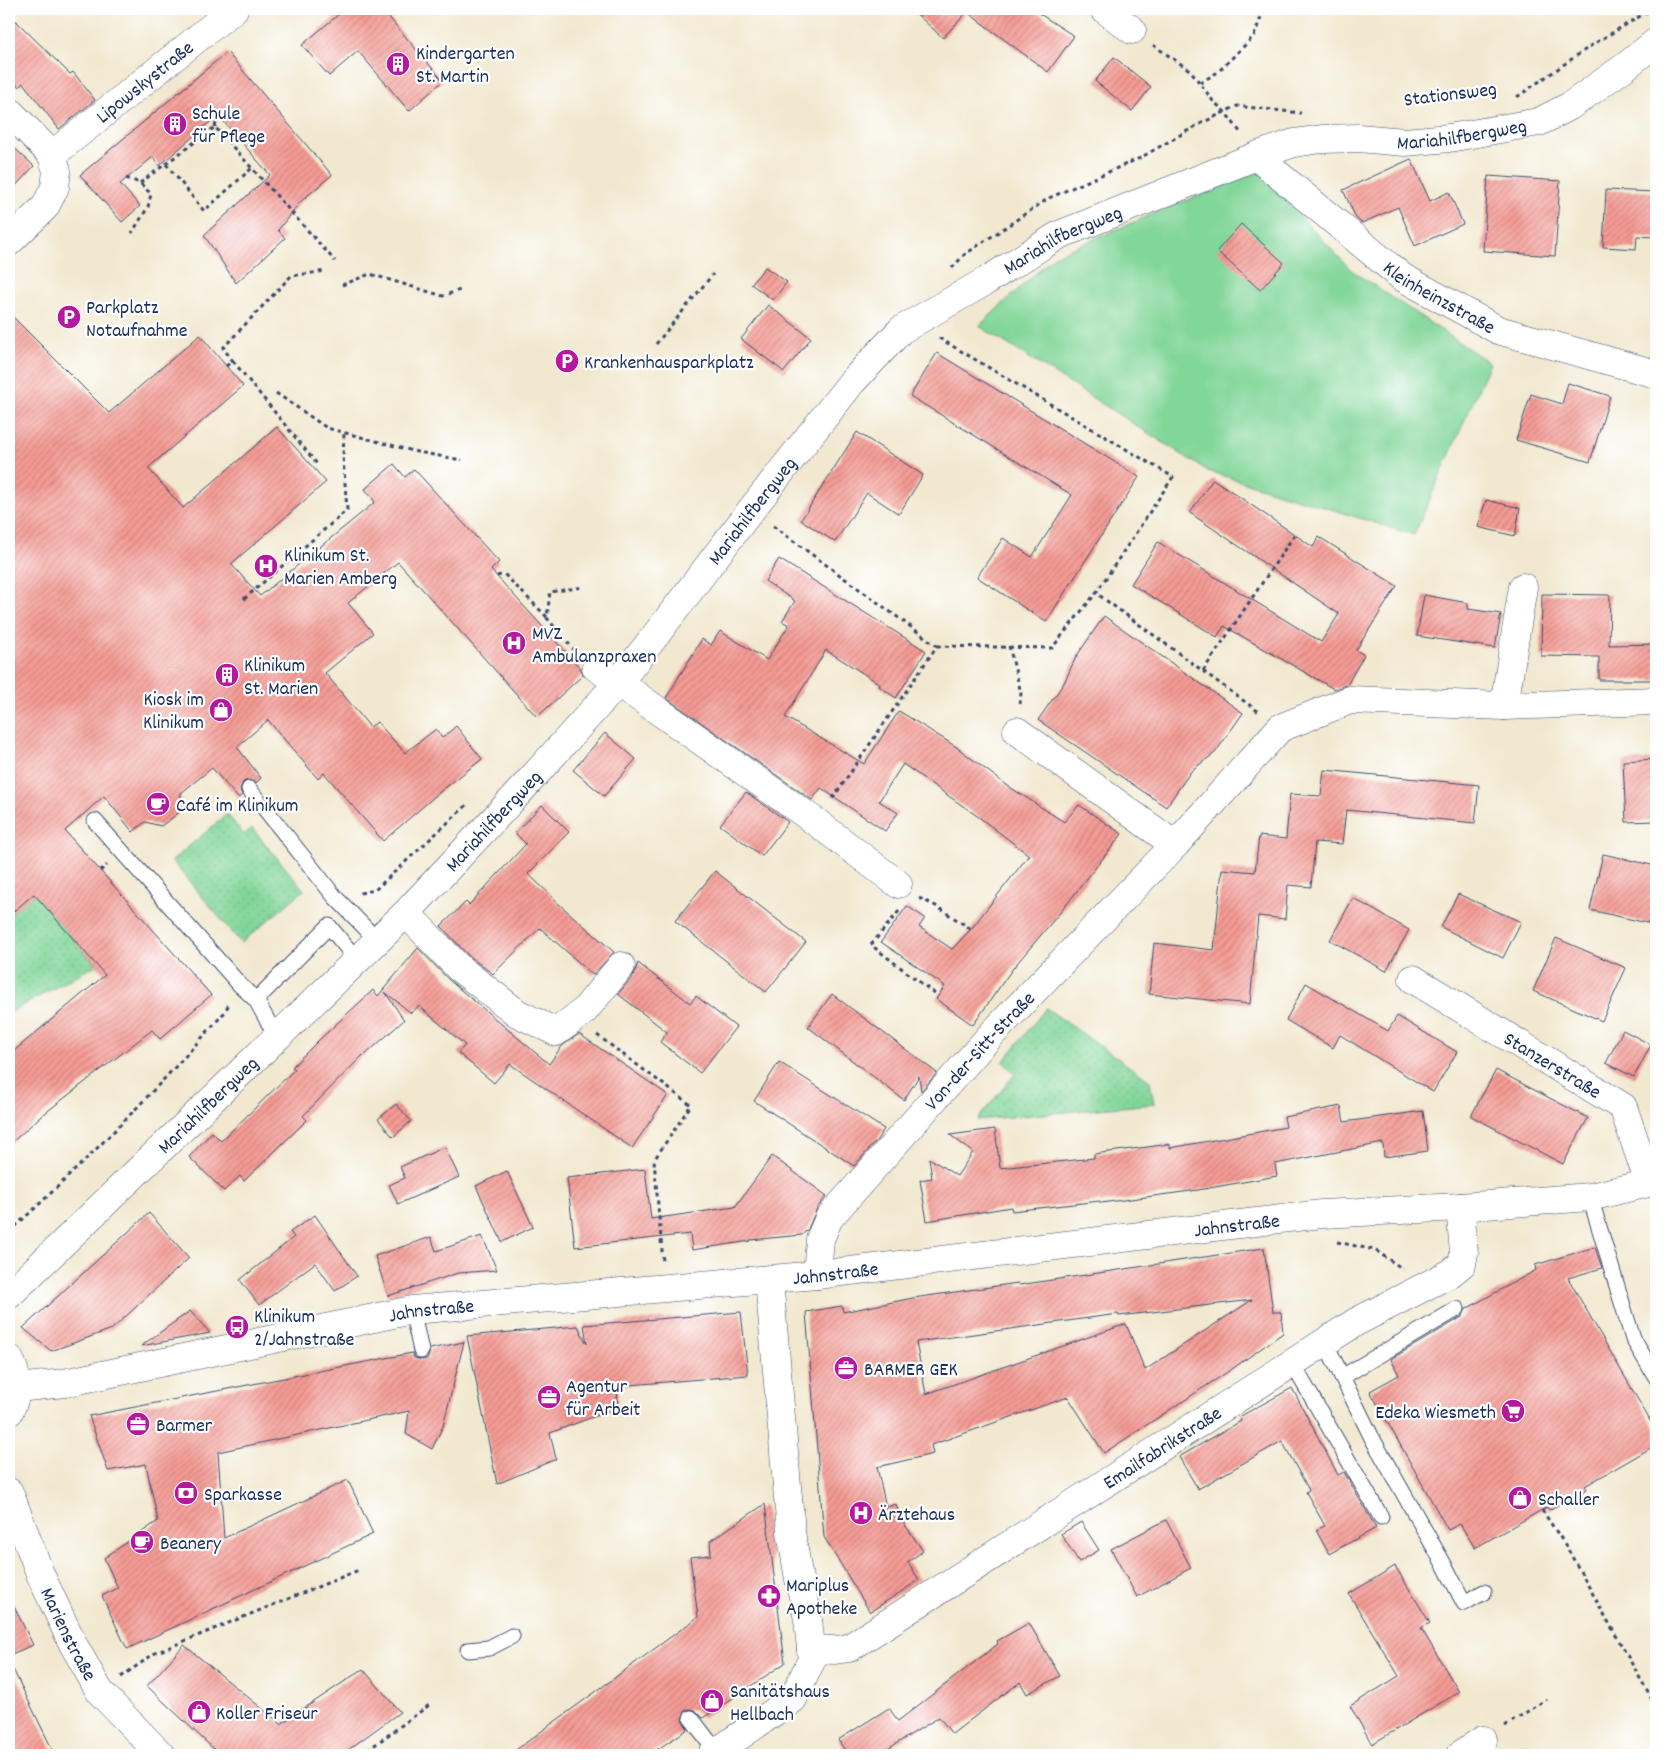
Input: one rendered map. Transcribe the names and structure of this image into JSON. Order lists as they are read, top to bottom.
{
  "streets": {
    "street": [
      "Lipowskystraße",
      "Mariahilfbergweg",
      "Kleinheinzstraße",
      "Von-der-Sitt-Straße",
      "Stanzerstraße",
      "Jahnstraße",
      "Emailfabrikstraße",
      "Marienstraße"
    ],
    "path": ["Stationsweg"]
  },
  "crossings": [
    ["Mariahilfbergweg", "Kleinheinzstraße"],
    ["Von-der-Sitt-Straße", "Jahnstraße"],
    ["Stanzerstraße", "Jahnstraße"],
    ["Jahnstraße", "Emailfabrikstraße"]
  ],
  "places": {
    "building": ["Kindergarten St. Martin", "Schule für Pflege", "Klinikum St. Marien"],
    "parking": ["Parkplatz Notaufnahme", "Krankenhausparkplatz"],
    "hospital": ["Klinikum St. Marien Amberg", "MVZ Ambulanzpraxen", "Ärztehaus"],
    "shop": [
      "Kiosk im Klinikum",
      "Schaller",
      "Sanitätshaus Hellbach",
      "Koller Friseur"
    ],
    "cafe": ["Café im Klinikum", "Beanery"],
    "bus stop": ["Klinikum 2/Jahnstraße"],
    "office": ["BARMER GEK", "Agentur für Arbeit", "Barmer"],
    "supermarket": ["Edeka Wiesmeth"],
    "bank": ["Sparkasse"],
    "pharmacy": ["Mariplus Apotheke"]
  }
}
